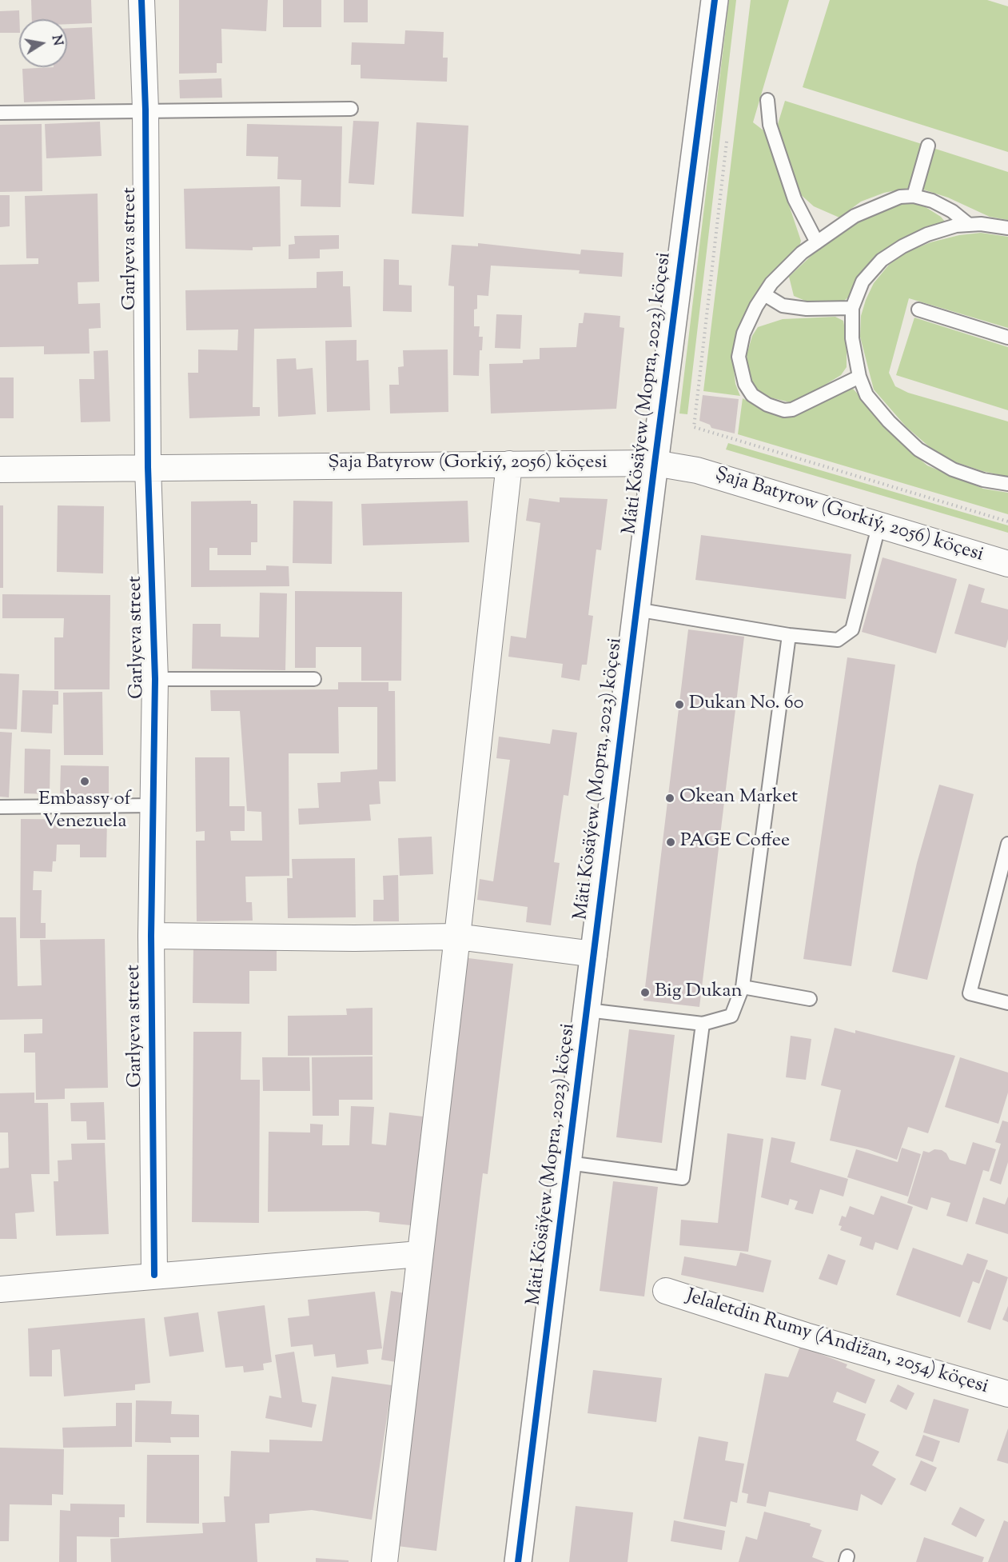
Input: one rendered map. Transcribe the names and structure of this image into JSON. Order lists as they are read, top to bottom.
{
  "streets": {
    "street": [
      "Garlyeva street",
      "Mäti Kösäýew (Mopra, 2023) köçesi",
      "Şaja Batyrow (Gorkiý, 2056) köçesi",
      "Jelaletdin Rumy (Andižan, 2054) köçesi"
    ]
  },
  "crossings": [
    ["Garlyeva street", "Şaja Batyrow (Gorkiý, 2056) köçesi"],
    ["Mäti Kösäýew (Mopra, 2023) köçesi", "Şaja Batyrow (Gorkiý, 2056) köçesi"]
  ],
  "places": [
    "Dukan No. 60",
    "Embassy of Venezuela",
    "Okean Market",
    "PAGE Coffee",
    "Big Dukan"
  ],
  "north": "right"
}
